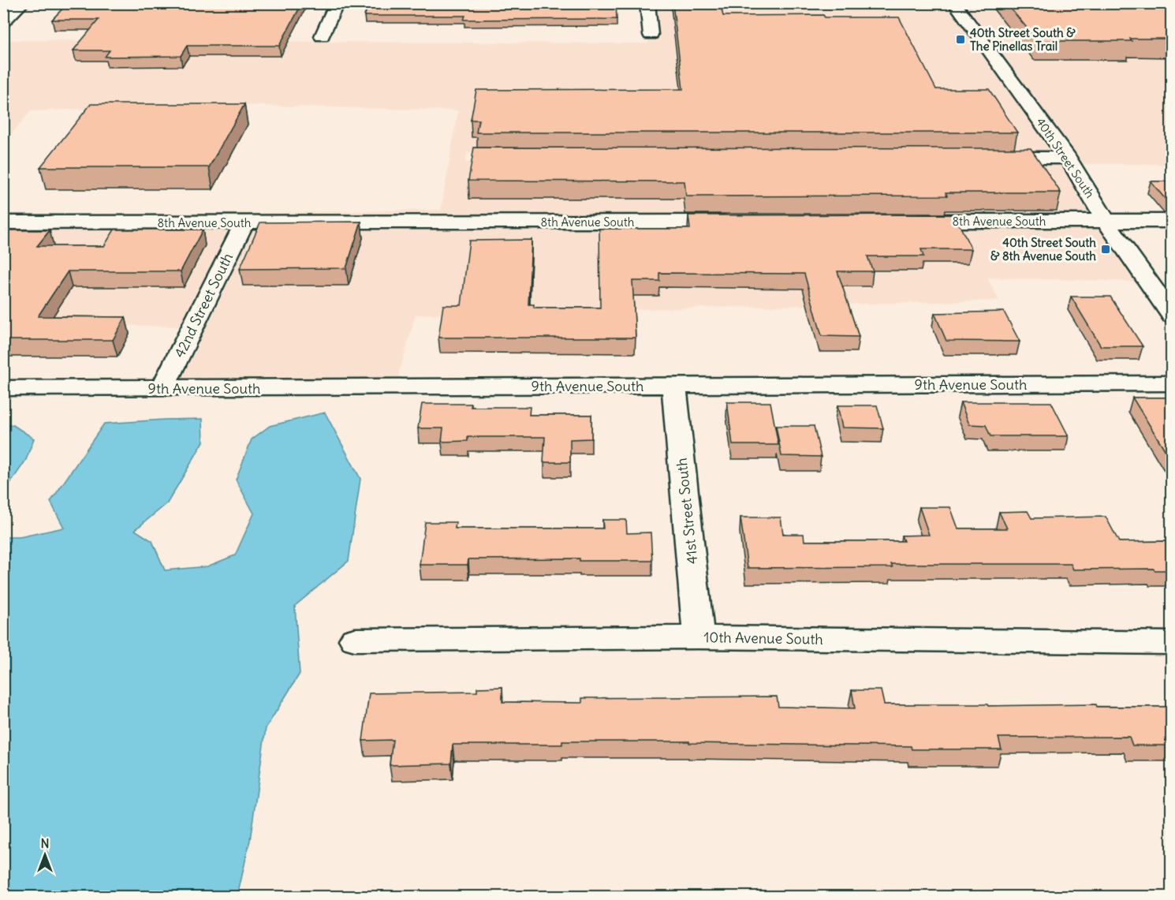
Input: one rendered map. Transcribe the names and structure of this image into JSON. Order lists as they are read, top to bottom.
{
  "streets": {
    "street": [
      "40th Street South",
      "8th Avenue South",
      "42nd Street South",
      "9th Avenue South",
      "41st Street South",
      "10th Avenue South"
    ]
  },
  "crossings": [
    ["40th Street South", "8th Avenue South"],
    ["8th Avenue South", "42nd Street South"],
    ["42nd Street South", "9th Avenue South"],
    ["9th Avenue South", "41st Street South"],
    ["41st Street South", "10th Avenue South"]
  ],
  "places": {
    "transit": ["40th Street South & The Pinellas Trail", "40th Street South & 8th Avenue South"]
  },
  "north": "top"
}
